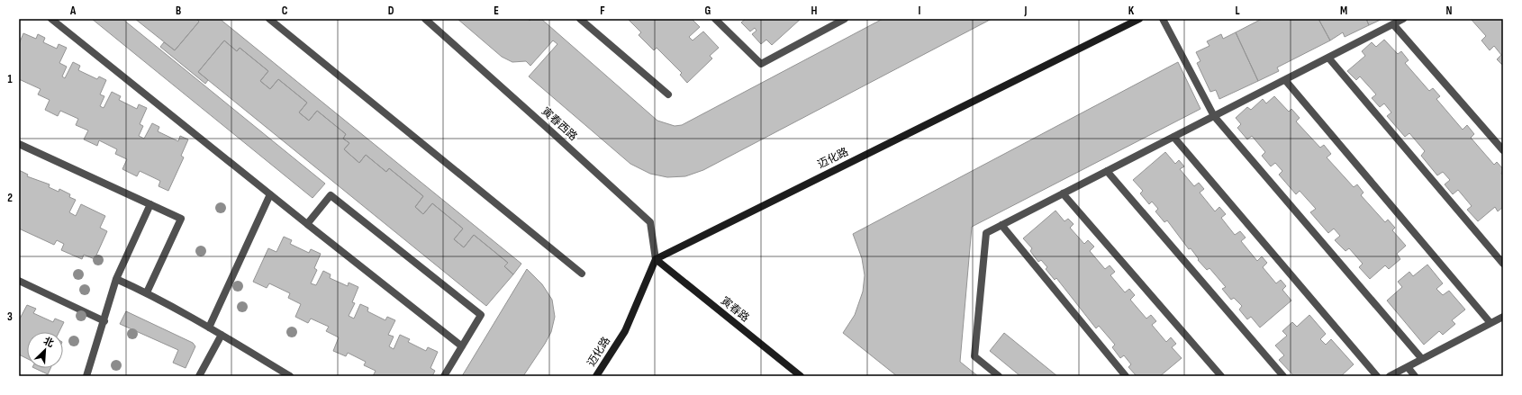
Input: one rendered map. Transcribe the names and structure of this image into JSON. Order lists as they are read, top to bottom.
{
  "streets": {
    "street": ["寅春西路", "迈化路", "寅春路"]
  },
  "crossings": [
    ["寅春西路", "迈化路"],
    ["寅春西路", "寅春路"],
    ["迈化路", "寅春路"]
  ],
  "north": "top right",
  "grid": {
    "columns": [
      "A",
      "B",
      "C",
      "D",
      "E",
      "F",
      "G",
      "H",
      "I",
      "J",
      "K",
      "L",
      "M",
      "N"
    ],
    "rows": ["1", "2", "3"]
  }
}
